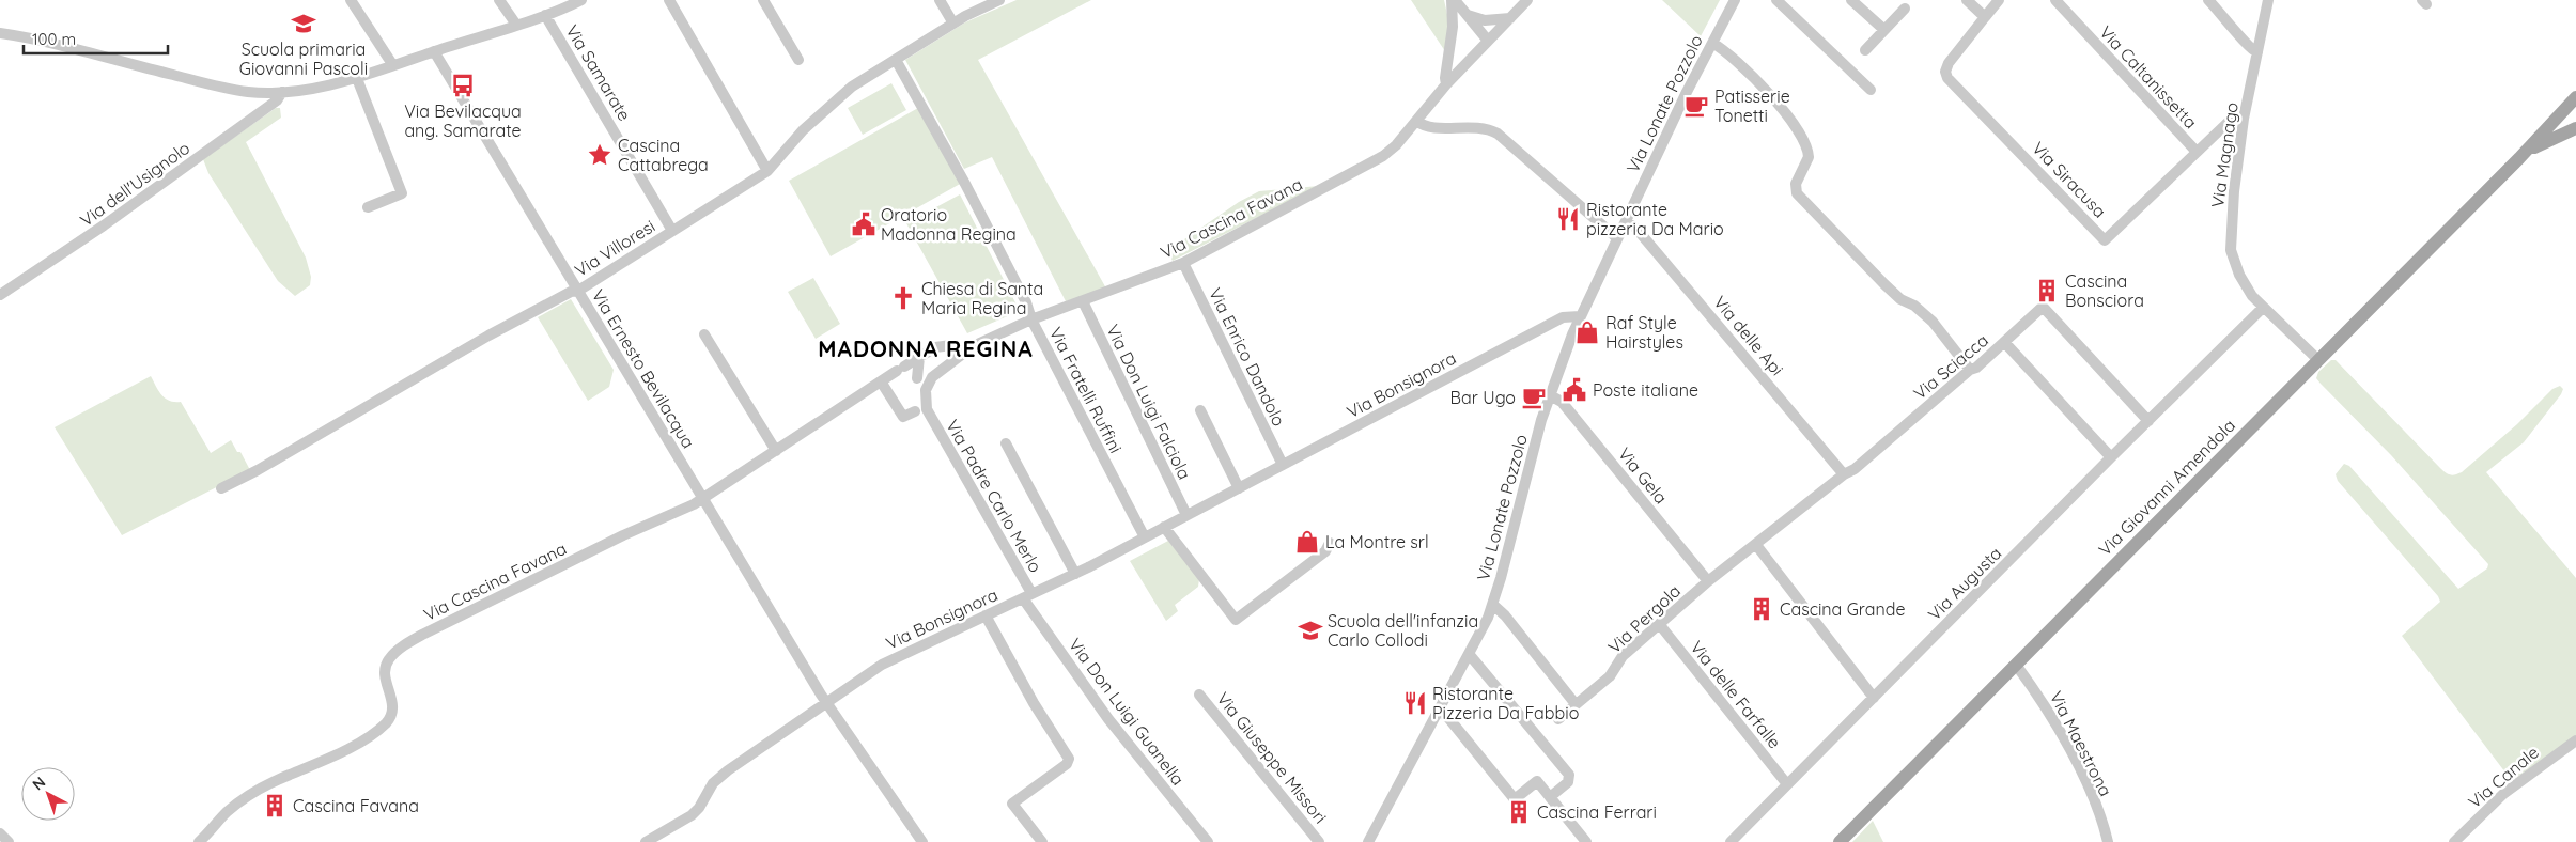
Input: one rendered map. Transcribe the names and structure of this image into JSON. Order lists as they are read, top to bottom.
{
  "streets": {
    "main road": ["Via Giovanni Amendola"],
    "street": [
      "Via Samarate",
      "Via Caltanissetta",
      "Via Lonate Pozzolo",
      "Via Magnago",
      "Via Siracusa",
      "Via dell'Usignolo",
      "Via Cascina Favana",
      "Via Villoresi",
      "Via delle Api",
      "Via Enrico Dandolo",
      "Via Sciacca",
      "Via Ernesto Bevilacqua",
      "Via Bonsignora",
      "Via Fratelli Ruffini",
      "Via Don Luigi Falciola",
      "Via Gela",
      "Via Padre Carlo Merlo",
      "Via Augusta",
      "Via Pergola",
      "Via delle Farfalle",
      "Via Don Luigi Guanella",
      "Via Maestrona",
      "Via Giuseppe Missori",
      "Via Canale"
    ]
  },
  "crossings": [
    ["Via Samarate", "Via dell'Usignolo"],
    ["Via Samarate", "Via Villoresi"],
    ["Via Samarate", "Via Ernesto Bevilacqua"],
    ["Via Caltanissetta", "Via Siracusa"],
    ["Via Lonate Pozzolo", "Via delle Api"],
    ["Via Lonate Pozzolo", "Via Bonsignora"],
    ["Via Lonate Pozzolo", "Via Gela"],
    ["Via Magnago", "Via Siracusa"],
    ["Via Magnago", "Via Giovanni Amendola"],
    ["Via Cascina Favana", "Via Enrico Dandolo"],
    ["Via Cascina Favana", "Via Ernesto Bevilacqua"],
    ["Via Cascina Favana", "Via Fratelli Ruffini"],
    ["Via Cascina Favana", "Via Don Luigi Falciola"],
    ["Via Cascina Favana", "Via Padre Carlo Merlo"],
    ["Via Villoresi", "Via Ernesto Bevilacqua"],
    ["Via Villoresi", "Via Fratelli Ruffini"],
    ["Via delle Api", "Via Sciacca"],
    ["Via Enrico Dandolo", "Via Bonsignora"],
    ["Via Sciacca", "Via Pergola"],
    ["Via Ernesto Bevilacqua", "Via Bonsignora"],
    ["Via Bonsignora", "Via Fratelli Ruffini"],
    ["Via Bonsignora", "Via Don Luigi Falciola"],
    ["Via Bonsignora", "Via Padre Carlo Merlo"],
    ["Via Bonsignora", "Via Don Luigi Guanella"],
    ["Via Gela", "Via Pergola"],
    ["Via Giovanni Amendola", "Via Maestrona"],
    ["Via Padre Carlo Merlo", "Via Don Luigi Guanella"],
    ["Via Augusta", "Via delle Farfalle"],
    ["Via Pergola", "Via delle Farfalle"]
  ],
  "districts": ["MADONNA REGINA"],
  "places": {
    "school or university": ["Scuola primaria Giovanni Pascoli", "Scuola dell'infanzia Carlo Collodi"],
    "bus stop": ["Via Bevilacqua ang. Samarate"],
    "cafe": ["Patisserie Tonetti", "Bar Ugo"],
    "place": ["Cascina Cattabrega"],
    "restaurant": ["Ristorante pizzeria Da Mario", "Ristorante Pizzeria Da Fabbio"],
    "public building": ["Oratorio Madonna Regina", "Poste italiane"],
    "building": [
      "Cascina Bonsciora",
      "Cascina Grande",
      "Cascina Favana",
      "Cascina Ferrari"
    ],
    "church": ["Chiesa di Santa Maria Regina"],
    "shop": ["Raf Style Hairstyles", "La Montre srl"]
  },
  "scale_bar": "100 m",
  "north": "top left"
}
